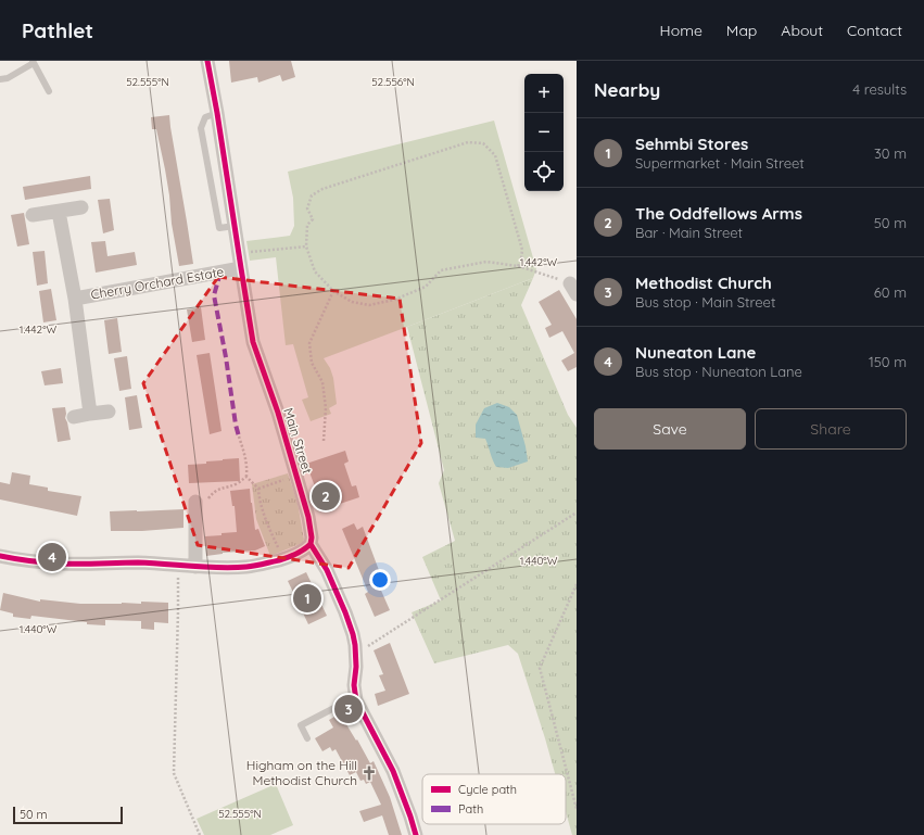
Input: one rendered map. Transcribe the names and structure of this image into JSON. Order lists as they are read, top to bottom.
{
  "streets": {
    "street": ["Cherry Orchard Estate", "Main Street"]
  },
  "crossings": [
    ["Cherry Orchard Estate", "Main Street"]
  ],
  "places": {
    "church": ["Higham on the Hill Methodist Church"]
  },
  "legend": ["Cycle path", "Path"],
  "scale_bar": "50 m",
  "page": {
    "header": "Pathlet",
    "nav": [
      "Home",
      "Map",
      "About",
      "Contact"
    ],
    "heading": ["Nearby", "4 results"],
    "map_buttons": ["+", "−"],
    "list": [
      {
        "mark": "1",
        "name": "Sehmbi Stores",
        "note": "Supermarket · Main Street",
        "value": "30 m"
      },
      {
        "mark": "2",
        "name": "The Oddfellows Arms",
        "note": "Bar · Main Street",
        "value": "50 m"
      },
      {
        "mark": "3",
        "name": "Methodist Church",
        "note": "Bus stop · Main Street",
        "value": "60 m"
      },
      {
        "mark": "4",
        "name": "Nuneaton Lane",
        "note": "Bus stop · Nuneaton Lane",
        "value": "150 m"
      }
    ],
    "buttons": ["Save", "Share"],
    "pins": [
      "2",
      "4",
      "1",
      "3"
    ],
    "scale": "50 m"
  },
  "coordinates": [
    "52.555°N",
    "52.556°N",
    "1.442°W",
    "1.440°W"
  ]
}
